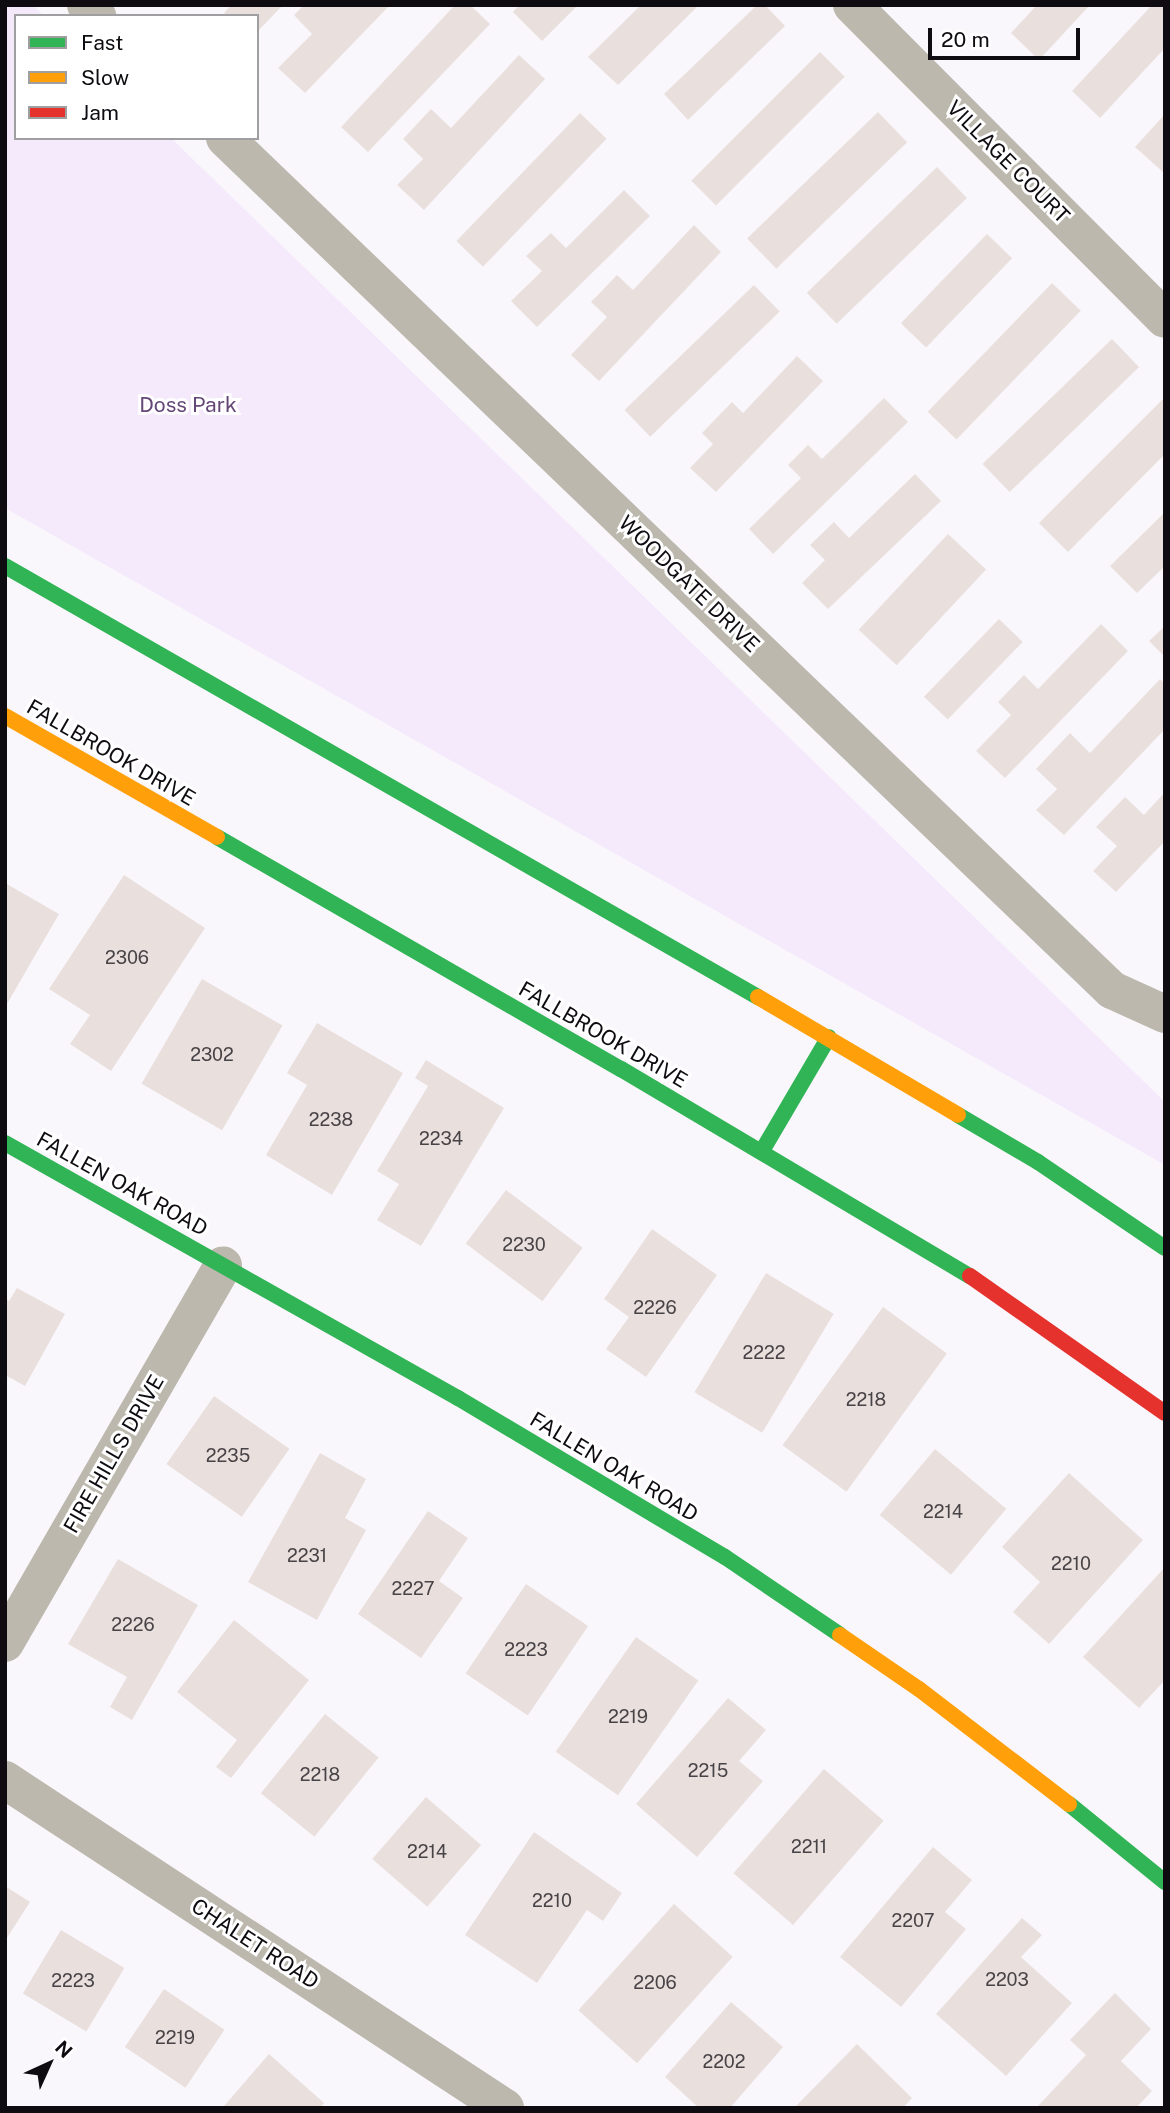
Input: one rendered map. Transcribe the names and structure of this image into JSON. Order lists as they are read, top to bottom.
{
  "streets": {
    "main road": ["FALLBROOK DRIVE", "FALLEN OAK ROAD"],
    "street": [
      "VILLAGE COURT",
      "WOODGATE DRIVE",
      "FIRE HILLS DRIVE",
      "CHALET ROAD"
    ]
  },
  "crossings": [
    ["FALLEN OAK ROAD", "FIRE HILLS DRIVE"]
  ],
  "parks": ["Doss Park"],
  "house_numbers": [
    "2306",
    "2302",
    "2238",
    "2234",
    "2230",
    "2226",
    "2222",
    "2218",
    "2235",
    "2214",
    "2231",
    "2210",
    "2227",
    "2226",
    "2223",
    "2219",
    "2215",
    "2218",
    "2211",
    "2214",
    "2210",
    "2207",
    "2203",
    "2223",
    "2206",
    "2219",
    "2202"
  ],
  "legend": ["Fast", "Slow", "Jam"],
  "scale_bar": "20 m",
  "north": "top right"
}
